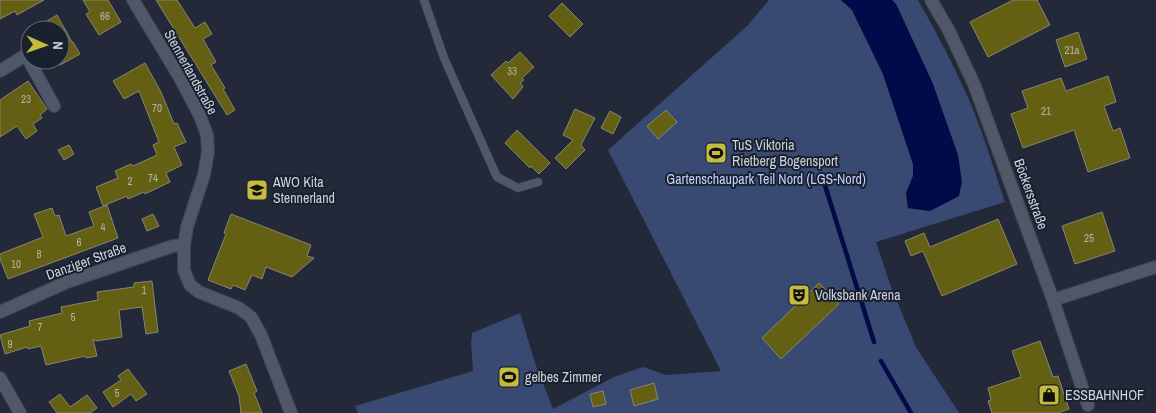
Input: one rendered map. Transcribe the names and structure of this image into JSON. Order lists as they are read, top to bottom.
{
  "streets": {
    "street": ["Stennerlandstraße", "Böckersstraße", "Danziger Straße"]
  },
  "crossings": [
    ["Stennerlandstraße", "Danziger Straße"]
  ],
  "parks": ["Gartenschaupark Teil Nord (LGS-Nord)"],
  "places": {
    "sports": ["TuS Viktoria Rietberg Bogensport", "gelbes Zimmer"],
    "school or university": ["AWO Kita Stennerland"],
    "theatre": ["Volksbank Arena"],
    "shop": ["ESSBAHNHOF"]
  },
  "house_numbers": [
    "66",
    "21a",
    "33",
    "23",
    "70",
    "21",
    "74",
    "2",
    "4",
    "25",
    "6",
    "8",
    "10",
    "1",
    "5",
    "7",
    "9",
    "5"
  ],
  "north": "right"
}
